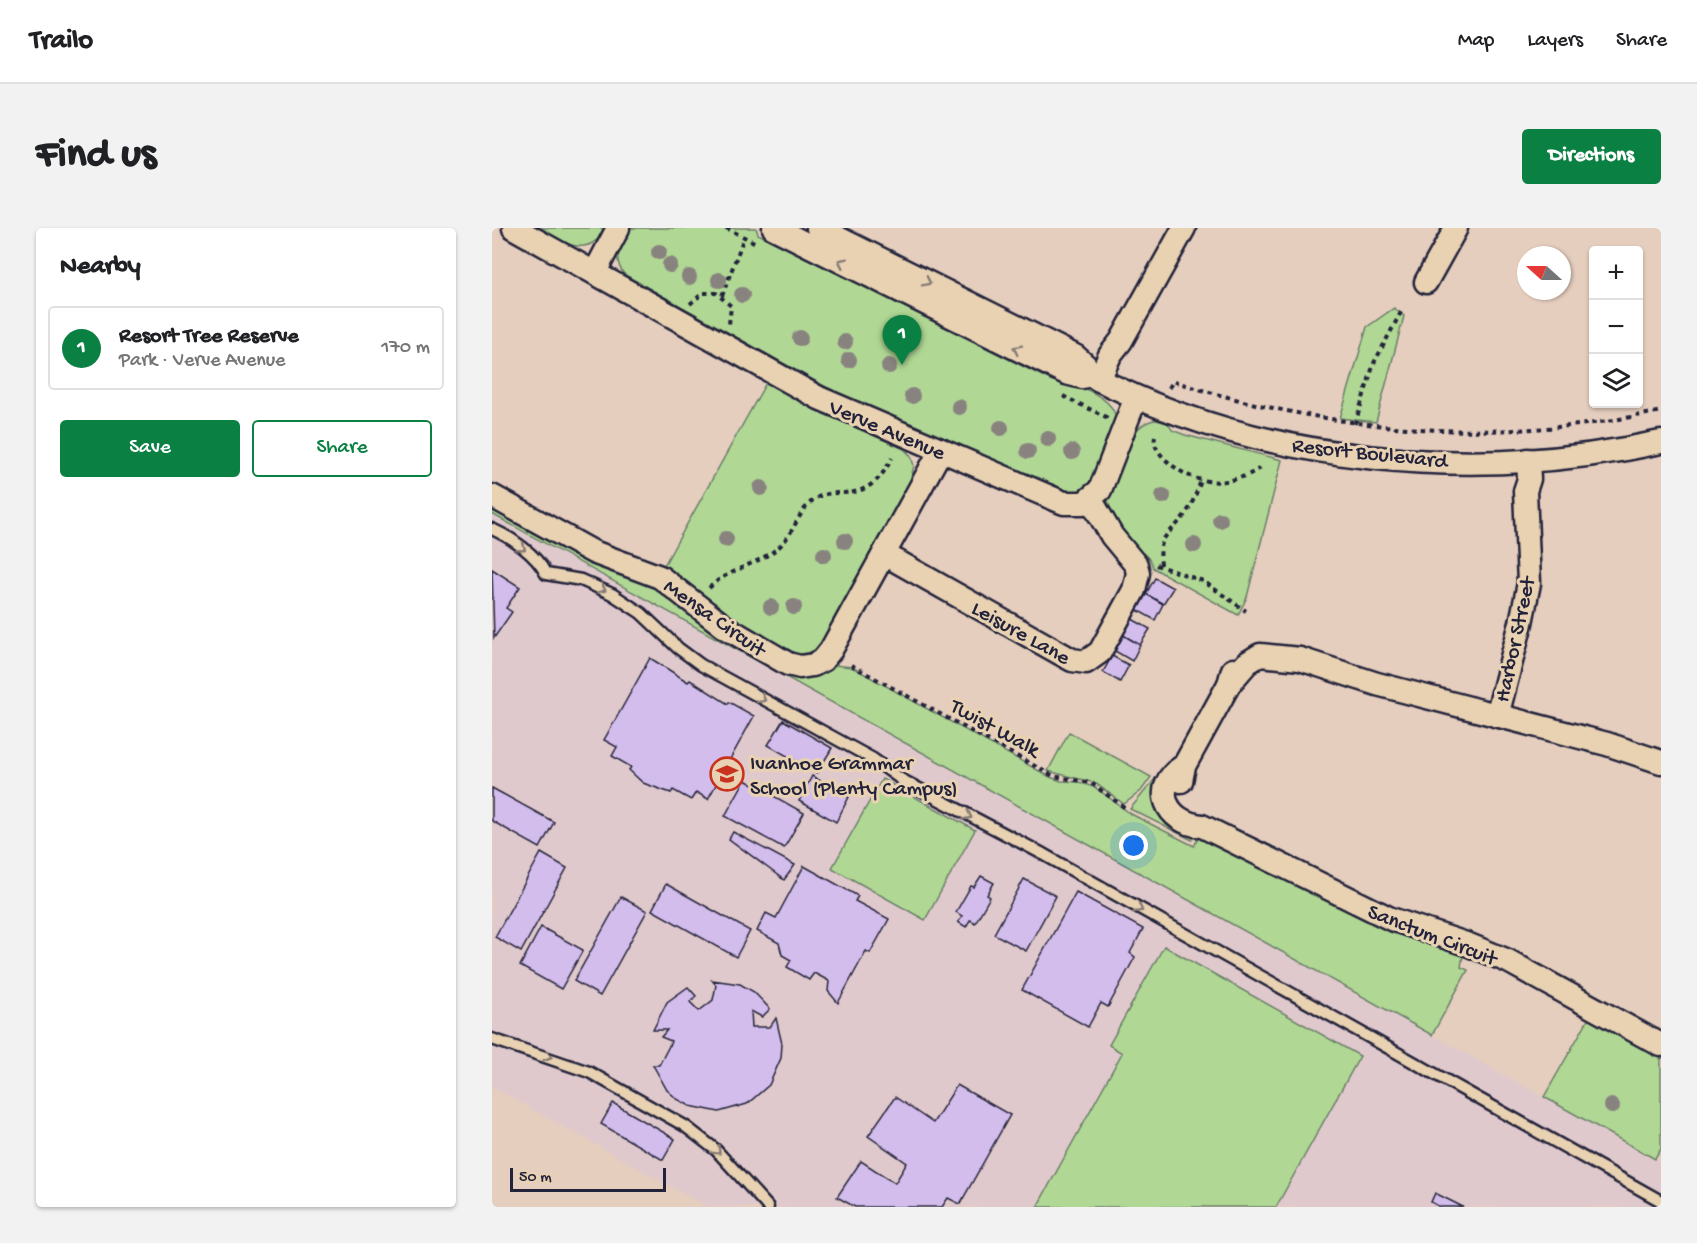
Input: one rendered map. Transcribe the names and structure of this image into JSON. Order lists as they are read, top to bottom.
{
  "streets": {
    "street": [
      "Verve Avenue",
      "Resort Boulevard",
      "Mensa Circuit",
      "Leisure Lane",
      "Harbor Street",
      "Sanctum Circuit"
    ],
    "path": ["Twist Walk"]
  },
  "crossings": [
    ["Verve Avenue", "Mensa Circuit"],
    ["Resort Boulevard", "Harbor Street"],
    ["Mensa Circuit", "Leisure Lane"],
    ["Harbor Street", "Sanctum Circuit"]
  ],
  "places": {
    "school or university": ["Ivanhoe Grammar School (Plenty Campus)"]
  },
  "scale_bar": "50 m",
  "north": "left",
  "page": {
    "header": "Trailo",
    "nav": ["Map", "Layers", "Share"],
    "buttons": [
      "Directions",
      ["Save", "Share"]
    ],
    "title": "Find us",
    "heading": "Nearby",
    "map_buttons": ["+", "−"],
    "list": [
      {
        "mark": "1",
        "name": "Resort Tree Reserve",
        "note": "Park · Verve Avenue",
        "value": "170 m"
      }
    ],
    "pins": "1",
    "scale": "50 m"
  }
}
